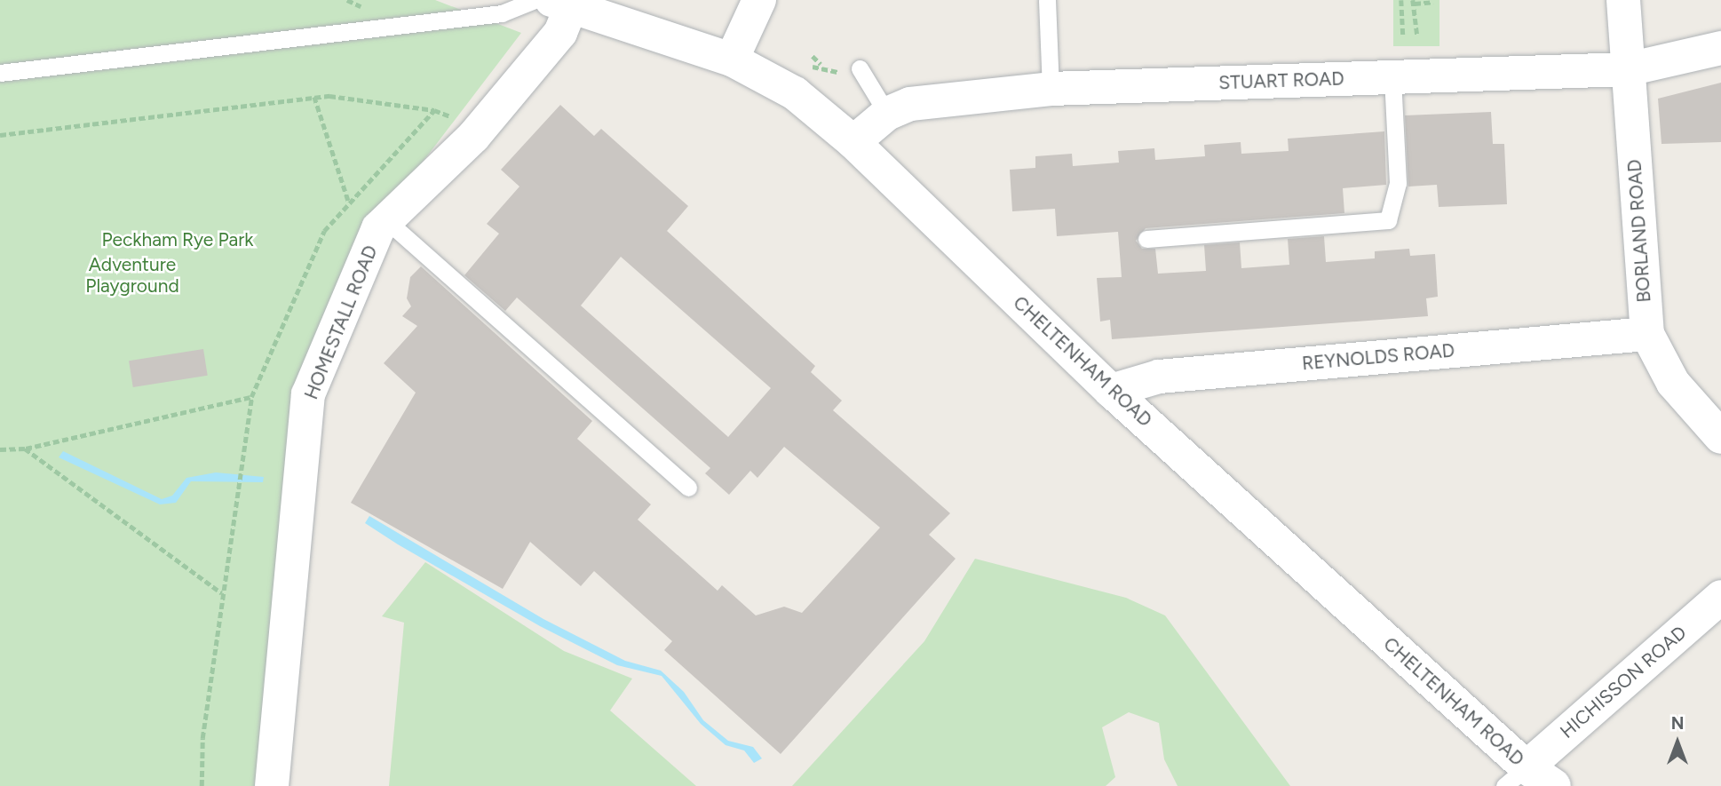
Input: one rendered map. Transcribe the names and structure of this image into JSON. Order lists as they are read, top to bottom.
{
  "streets": {
    "street": [
      "STUART ROAD",
      "BORLAND ROAD",
      "HOMESTALL ROAD",
      "REYNOLDS ROAD",
      "CHELTENHAM ROAD",
      "HICHISSON ROAD"
    ]
  },
  "crossings": [
    ["STUART ROAD", "BORLAND ROAD"],
    ["STUART ROAD", "CHELTENHAM ROAD"],
    ["BORLAND ROAD", "REYNOLDS ROAD"],
    ["HOMESTALL ROAD", "CHELTENHAM ROAD"],
    ["REYNOLDS ROAD", "CHELTENHAM ROAD"],
    ["CHELTENHAM ROAD", "HICHISSON ROAD"]
  ],
  "parks": ["Peckham Rye Park", "Adventure Playground"],
  "north": "top"
}
